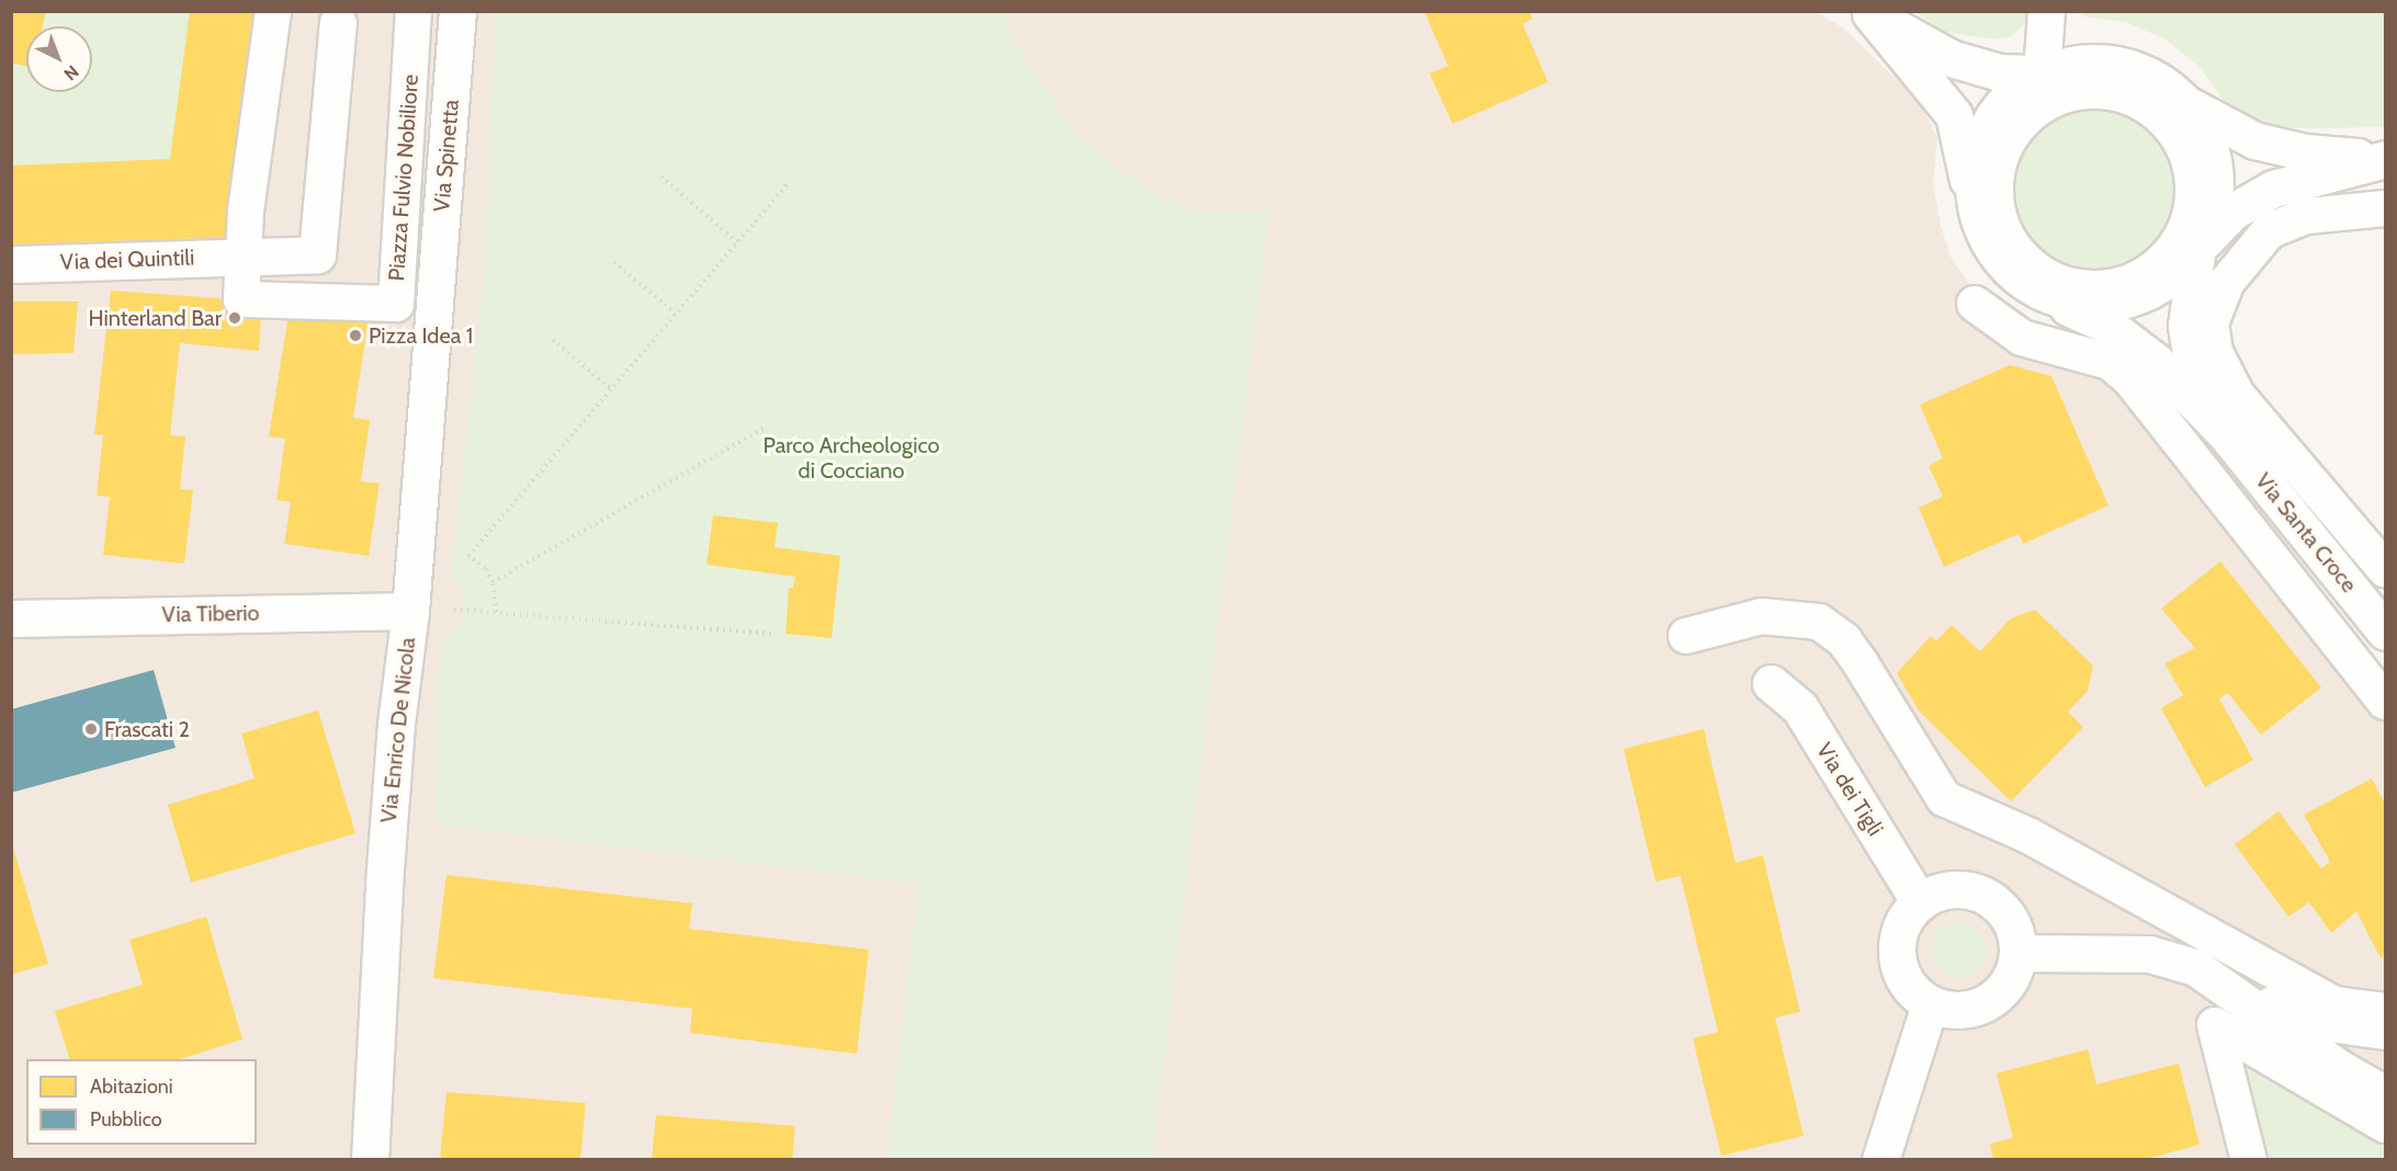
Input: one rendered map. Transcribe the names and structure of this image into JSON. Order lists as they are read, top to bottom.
{
  "streets": {
    "street": [
      "Via Spinetta",
      "Piazza Fulvio Nobiliore",
      "Via dei Quintili",
      "Via Santa Croce",
      "Via Tiberio",
      "Via Enrico De Nicola",
      "Via dei Tigli"
    ]
  },
  "crossings": [
    ["Via Spinetta", "Via Enrico De Nicola"],
    ["Piazza Fulvio Nobiliore", "Via dei Quintili"],
    ["Via Tiberio", "Via Enrico De Nicola"]
  ],
  "parks": ["Parco Archeologico di Cocciano"],
  "places": ["Hinterland Bar", "Pizza Idea 1", "Frascati 2"],
  "legend": ["Abitazioni", "Pubblico"],
  "north": "bottom right"
}
